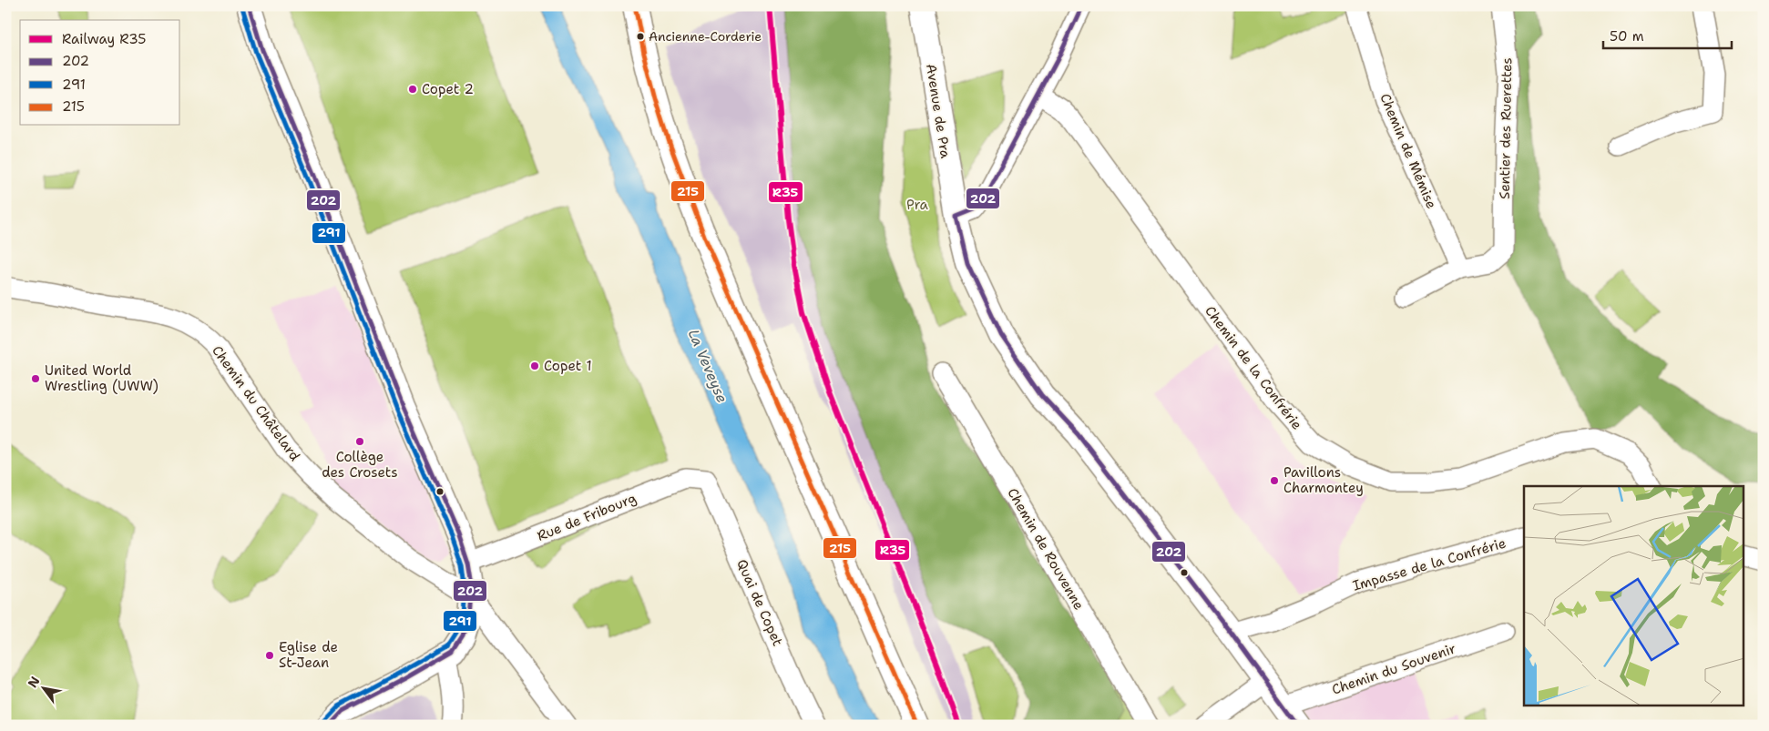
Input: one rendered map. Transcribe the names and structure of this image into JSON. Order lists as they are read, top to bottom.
{
  "streets": {
    "street": [
      "Avenue de Pra",
      "Sentier des Ruerettes",
      "Chemin de Mémise",
      "Chemin de la Confrérie",
      "Chemin du Châtelard",
      "Rue de Fribourg",
      "Chemin de Rouvenne",
      "Impasse de la Confrérie",
      "Quai de Copet",
      "Chemin du Souvenir"
    ]
  },
  "crossings": [
    ["Avenue de Pra", "Impasse de la Confrérie"],
    ["Avenue de Pra", "Chemin du Souvenir"],
    ["Sentier des Ruerettes", "Chemin de Mémise"],
    ["Rue de Fribourg", "Quai de Copet"]
  ],
  "water": ["La Veveyse"],
  "parks": ["Pra"],
  "places": [
    "Ancienne-Corderie",
    "Copet 2",
    "Copet 1",
    "United World Wrestling (UWW)",
    "Collège des Crosets",
    "Pavillons Charmontey",
    "Eglise de St-Jean"
  ],
  "lines": [
    "rail line R35",
    "transit line 202",
    "transit line 215",
    "transit line 291"
  ],
  "legend": [
    "Railway R35",
    "202",
    "291",
    "215"
  ],
  "scale_bar": "50 m",
  "north": "top left"
}
